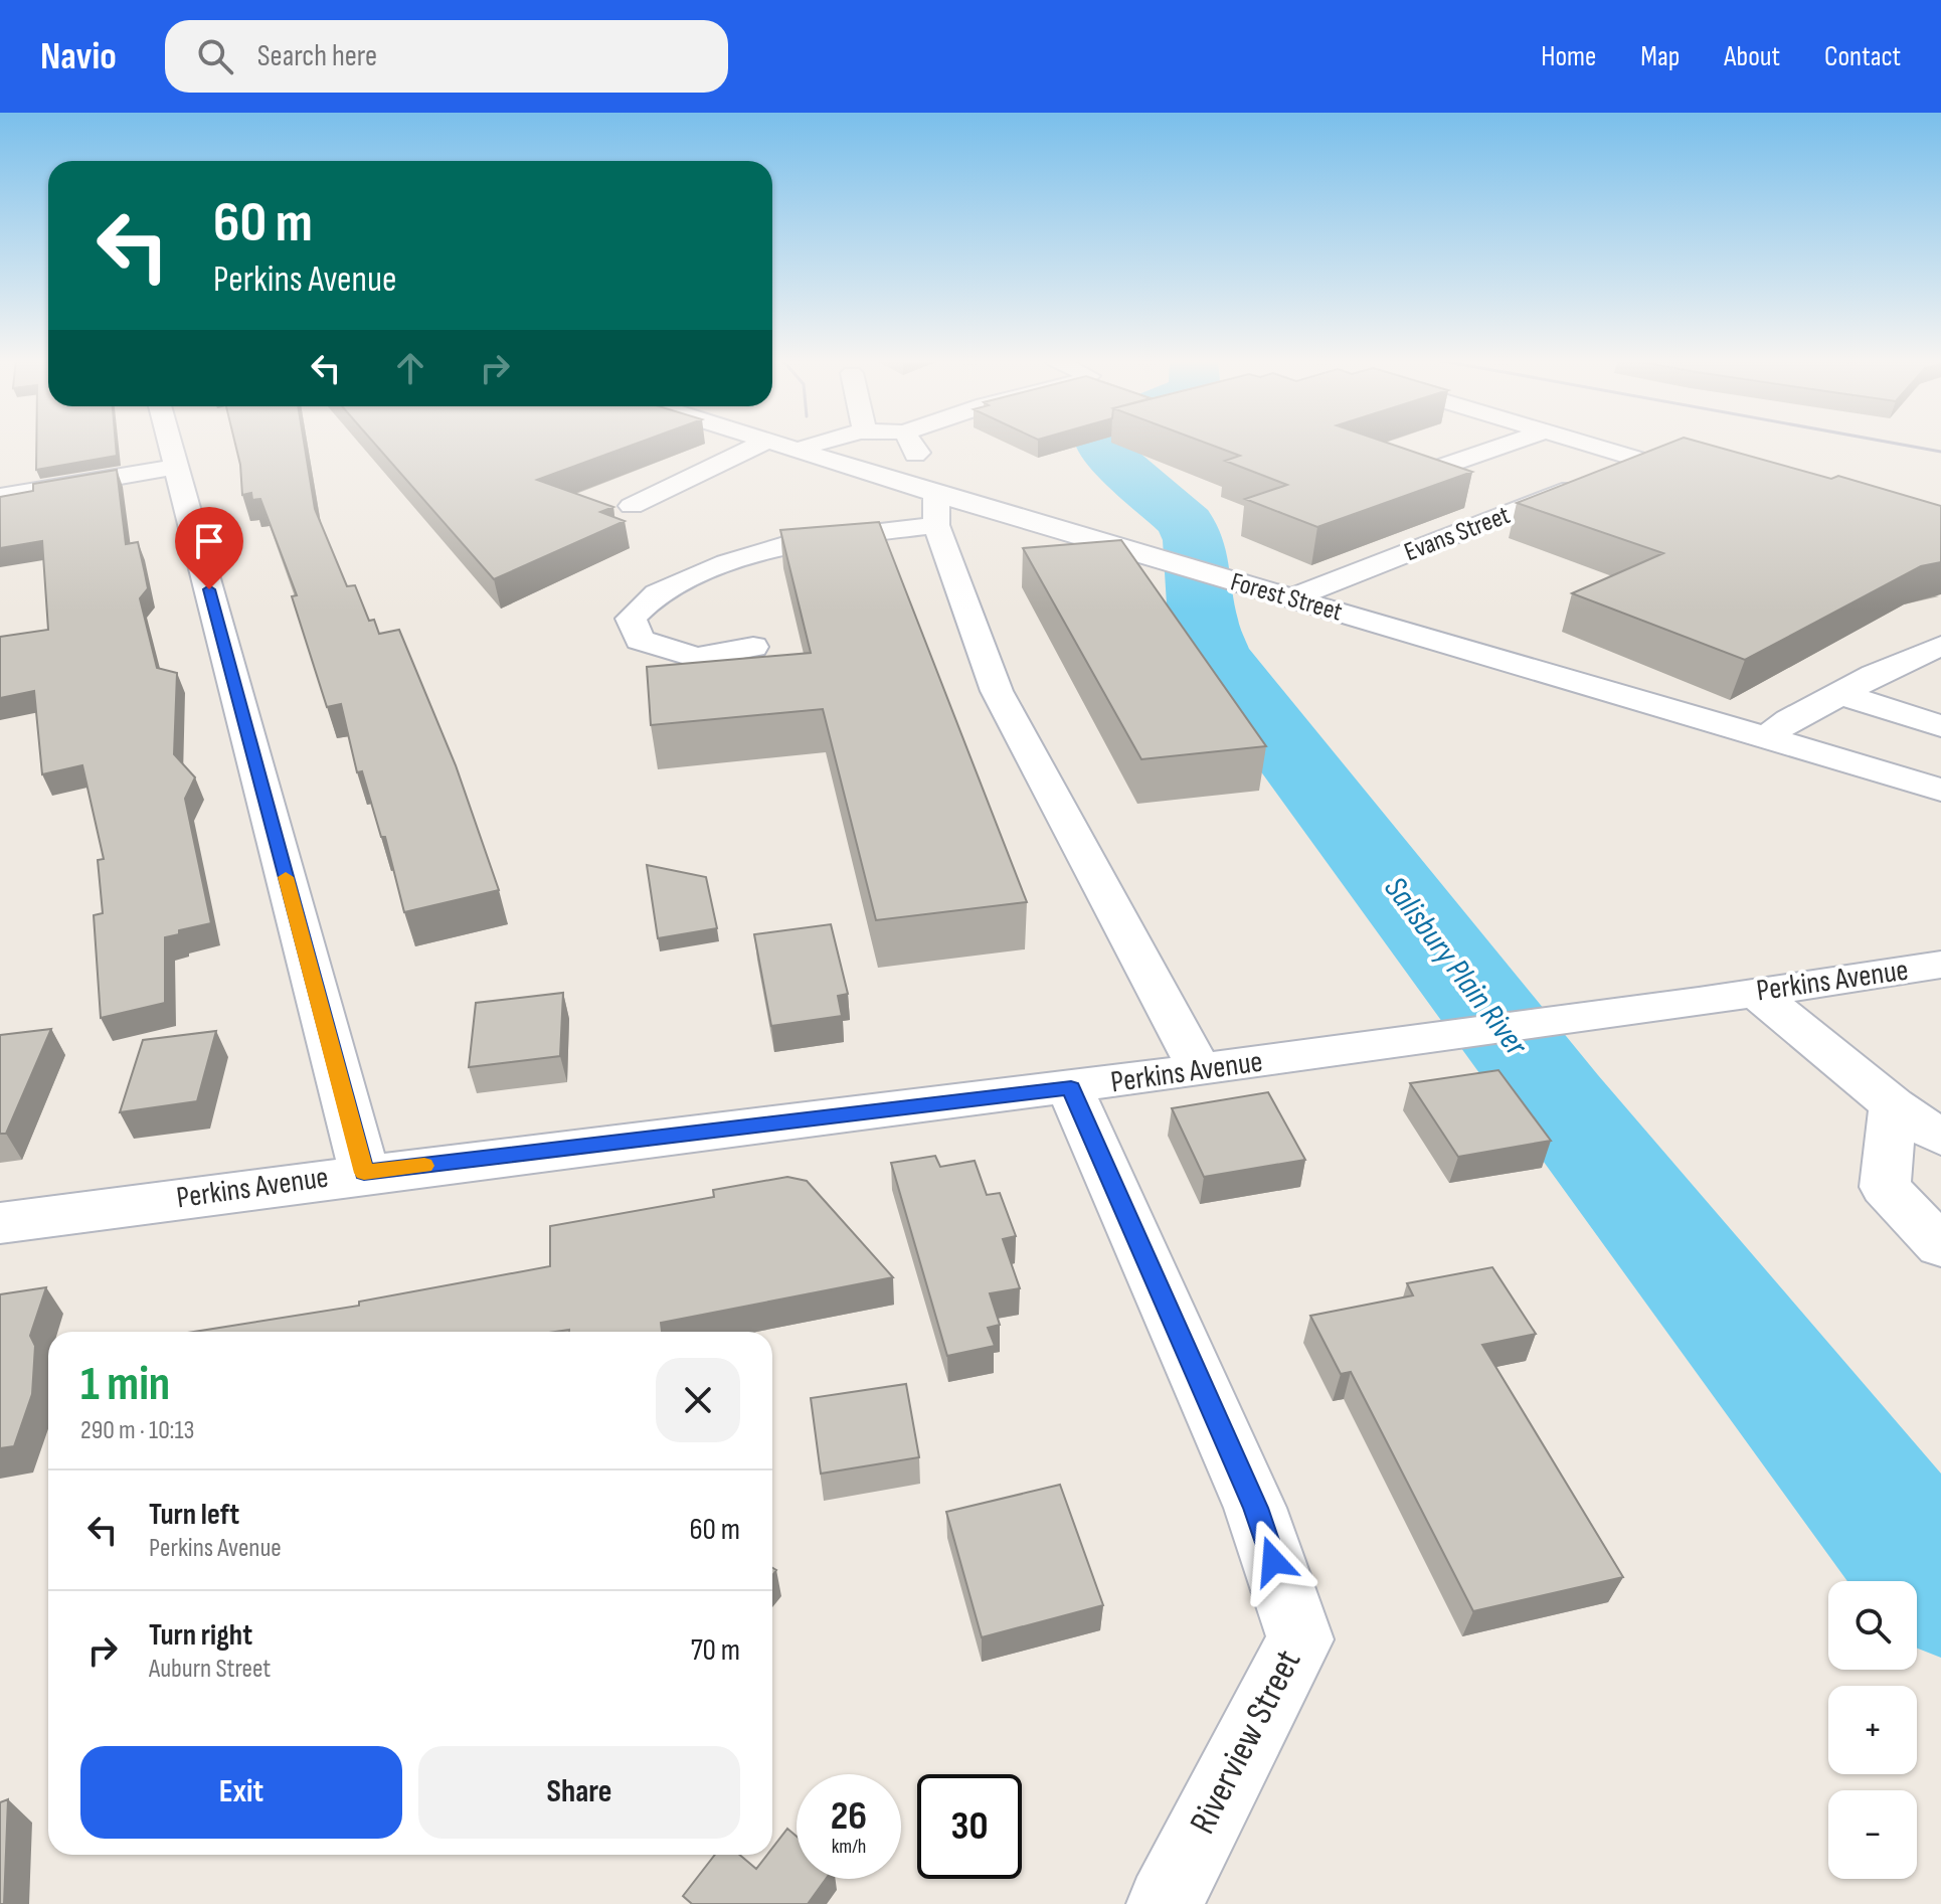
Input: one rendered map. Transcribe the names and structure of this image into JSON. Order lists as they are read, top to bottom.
{
  "streets": {
    "street": [
      "Evans Street",
      "Forest Street",
      "Perkins Avenue",
      "Riverview Street"
    ]
  },
  "crossings": [
    ["Evans Street", "Forest Street"],
    ["Perkins Avenue", "Riverview Street"]
  ],
  "water": ["Salisbury Plain River"],
  "page": {
    "header": "Navio",
    "search": "Search here",
    "nav": [
      "Home",
      "Map",
      "About",
      "Contact"
    ],
    "turn": ["60 m", "Perkins Avenue"],
    "heading": ["1 min", "290 m · 10:13"],
    "list": [
      {
        "name": "Turn left",
        "note": "Perkins Avenue",
        "value": "60 m"
      },
      {
        "name": "Turn right",
        "note": "Auburn Street",
        "value": "70 m"
      }
    ],
    "map_buttons": ["+", "−"],
    "buttons": ["Exit", "Share"],
    "speed": "26 km/h",
    "limit": "30"
  }
}
